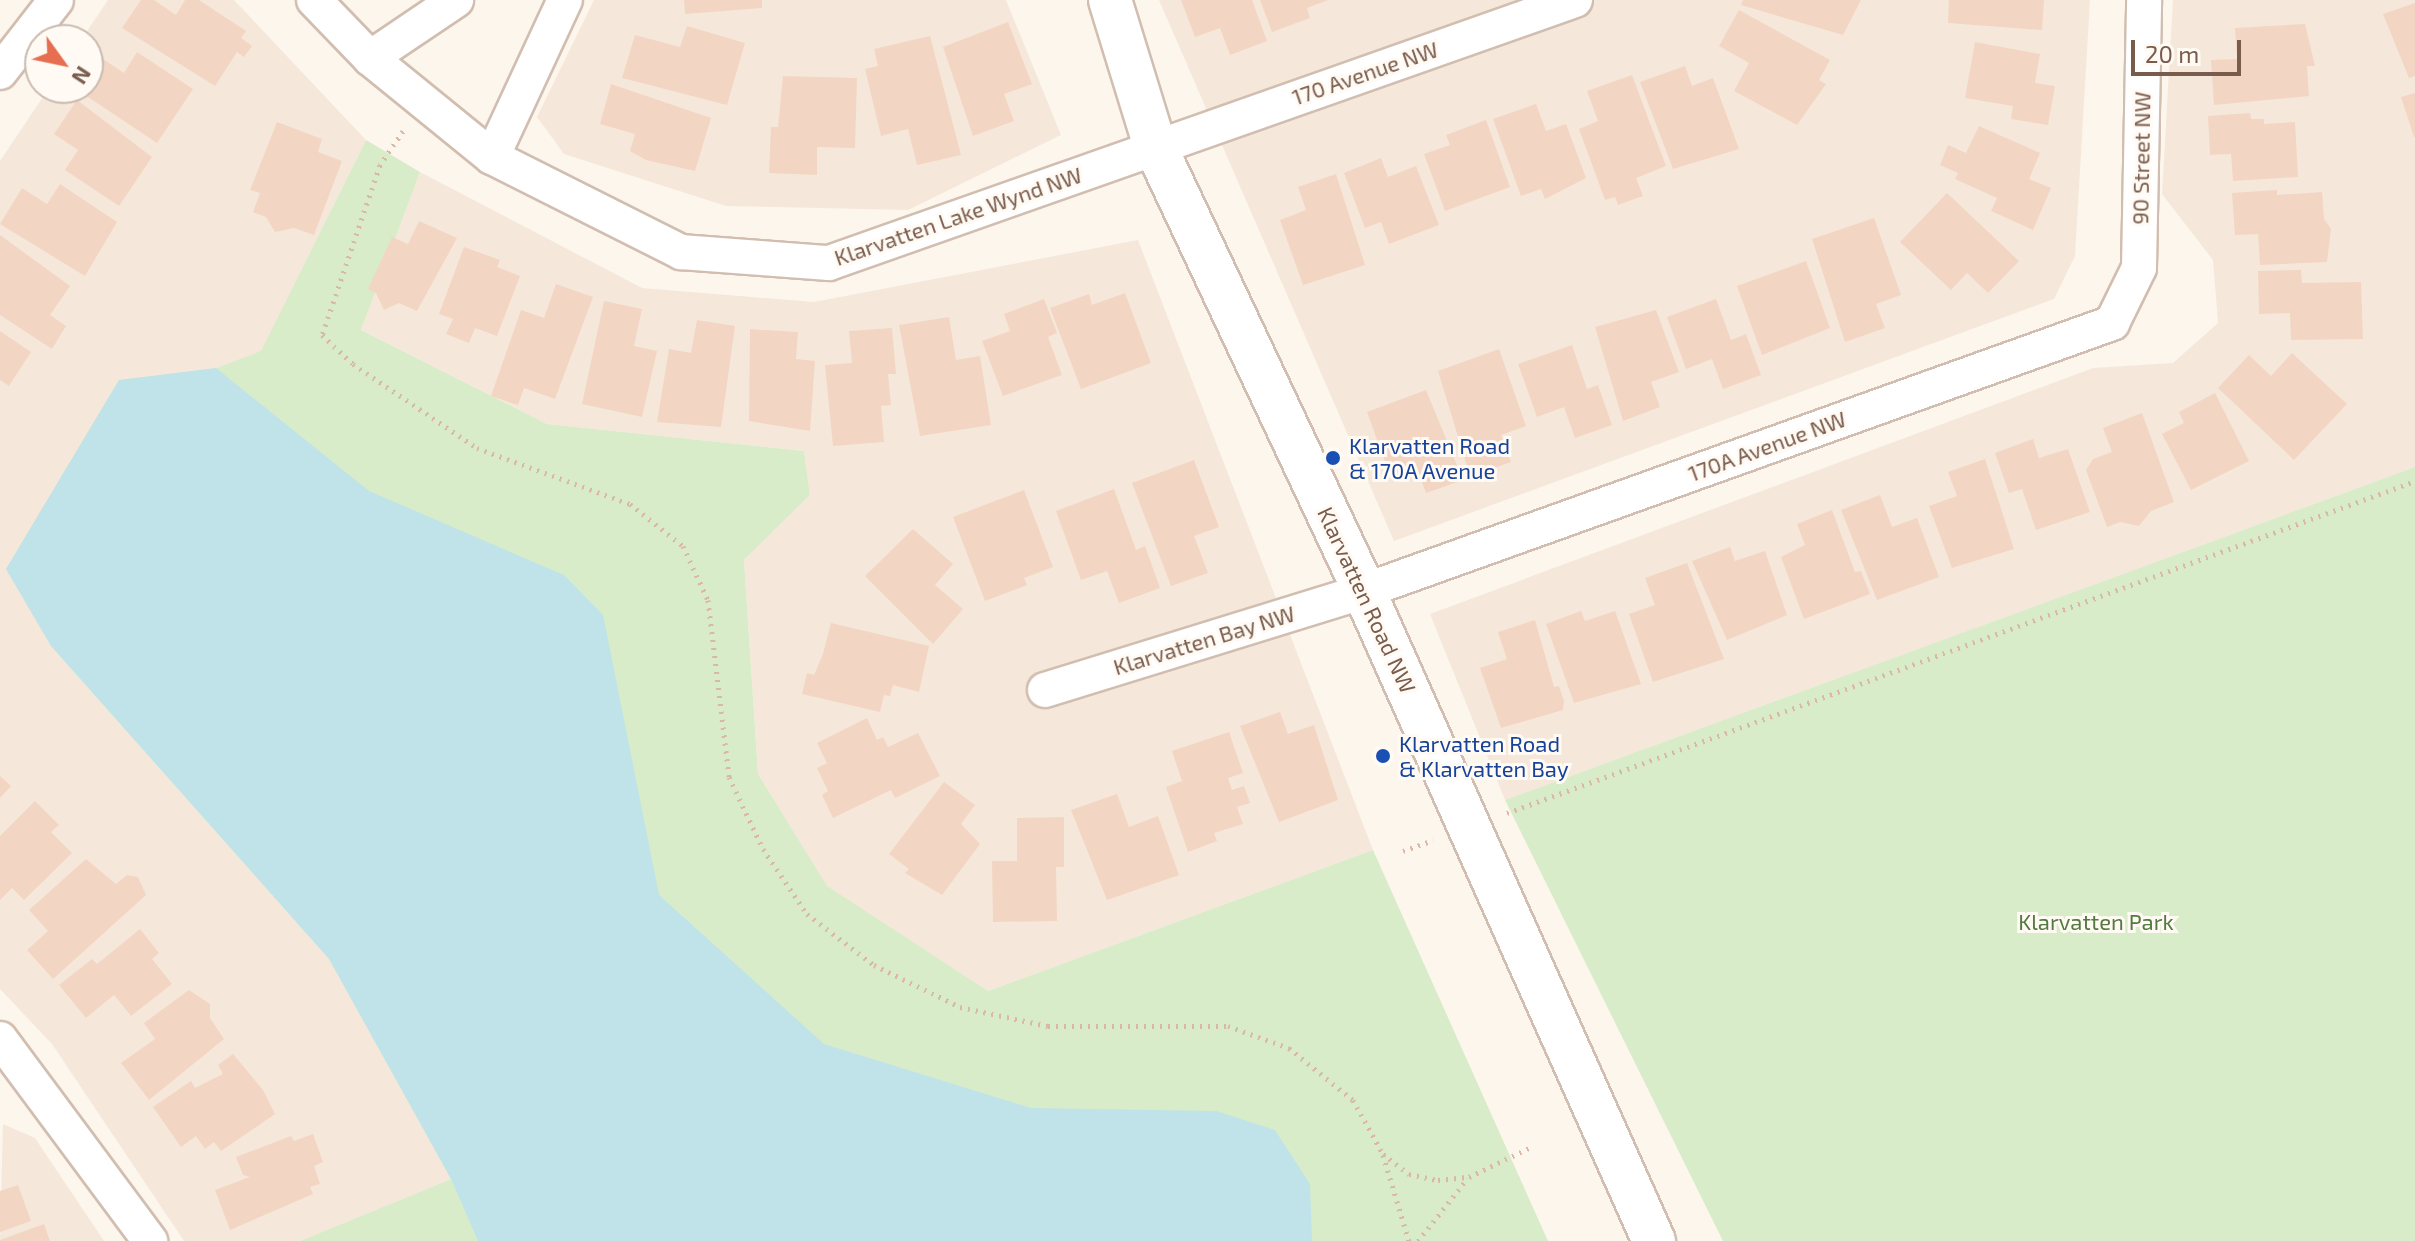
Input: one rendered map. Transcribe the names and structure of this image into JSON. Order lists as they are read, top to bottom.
{
  "streets": {
    "street": [
      "170 Avenue NW",
      "90 Street NW",
      "Klarvatten Lake Wynd NW",
      "170A Avenue NW",
      "Klarvatten Road NW",
      "Klarvatten Bay NW"
    ]
  },
  "crossings": [
    ["170 Avenue NW", "Klarvatten Lake Wynd NW"],
    ["170 Avenue NW", "Klarvatten Road NW"],
    ["90 Street NW", "170A Avenue NW"],
    ["Klarvatten Lake Wynd NW", "Klarvatten Road NW"],
    ["170A Avenue NW", "Klarvatten Road NW"],
    ["170A Avenue NW", "Klarvatten Bay NW"],
    ["Klarvatten Road NW", "Klarvatten Bay NW"]
  ],
  "parks": ["Klarvatten Park"],
  "places": ["Klarvatten Road & 170A Avenue", "Klarvatten Road & Klarvatten Bay"],
  "scale_bar": "20 m",
  "north": "bottom right"
}
